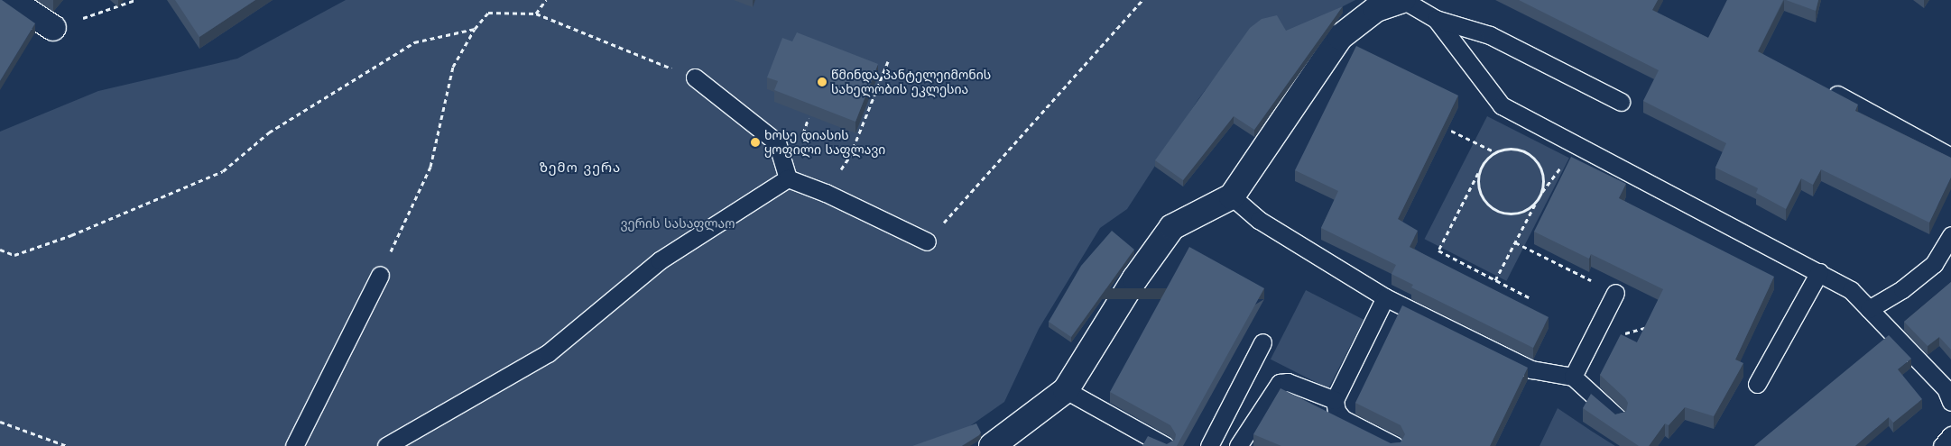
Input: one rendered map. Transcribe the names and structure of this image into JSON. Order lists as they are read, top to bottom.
{
  "districts": ["ზემო ვერა"],
  "parks": ["ვერის სასაფლაო"],
  "places": ["წმინდა პანტელეიმონის სახელობის ეკლესია", "ხოსე დიასის ყოფილი საფლავი"]
}
